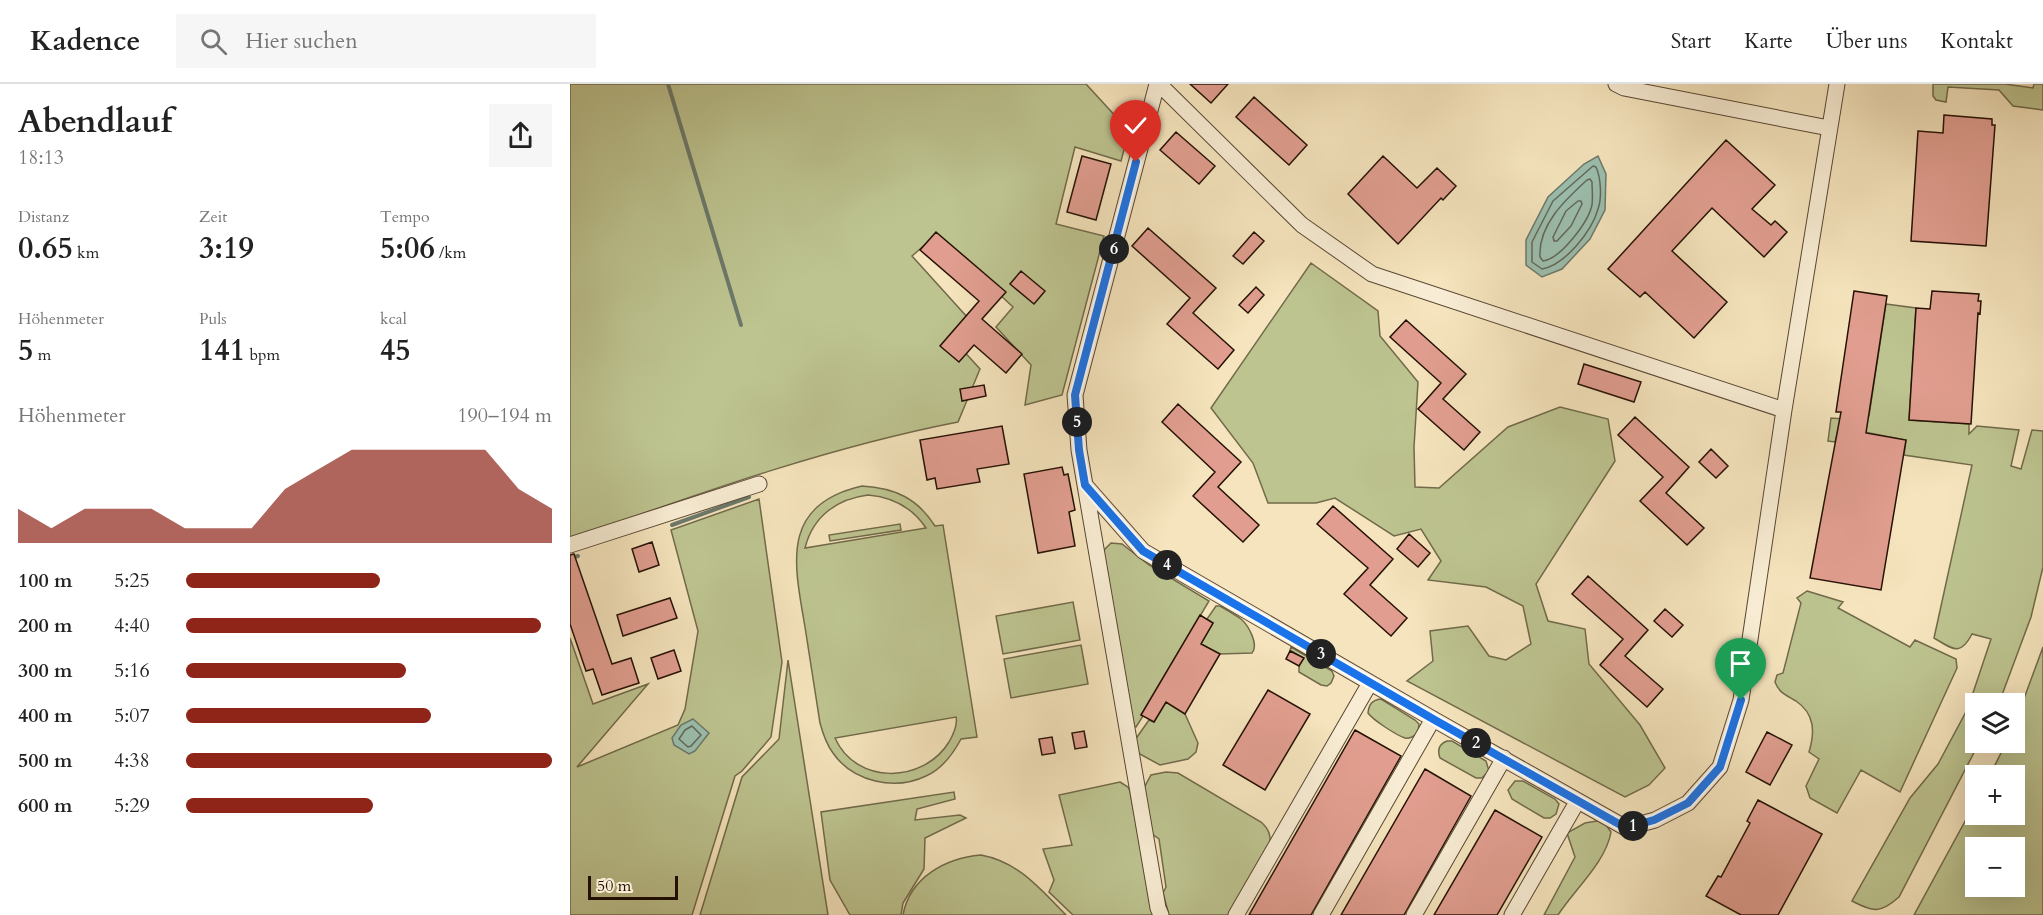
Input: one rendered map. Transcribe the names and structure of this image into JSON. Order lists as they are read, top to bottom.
{
  "scale_bar": "50 m",
  "page": {
    "header": "Kadence",
    "search": "Hier suchen",
    "nav": [
      "Start",
      "Karte",
      "Über uns",
      "Kontakt"
    ],
    "heading": ["Abendlauf", "18:13"],
    "stats": [
      ["Distanz", "0.65 km"],
      ["Zeit", "3:19"],
      ["Tempo", "5:06 /km"],
      ["Höhenmeter", "5 m"],
      ["Puls", "141 bpm"],
      ["kcal", "45"]
    ],
    "pins": [
      "6",
      "5",
      "4",
      "3",
      "2",
      "1"
    ],
    "chart": ["Höhenmeter", "190–194 m"],
    "list": [
      {
        "name": "100 m",
        "note": "5:25"
      },
      {
        "name": "200 m",
        "note": "4:40"
      },
      {
        "name": "300 m",
        "note": "5:16"
      },
      {
        "name": "400 m",
        "note": "5:07"
      },
      {
        "name": "500 m",
        "note": "4:38"
      },
      {
        "name": "600 m",
        "note": "5:29"
      }
    ],
    "map_buttons": ["+", "−"],
    "scale": "50 m"
  }
}
